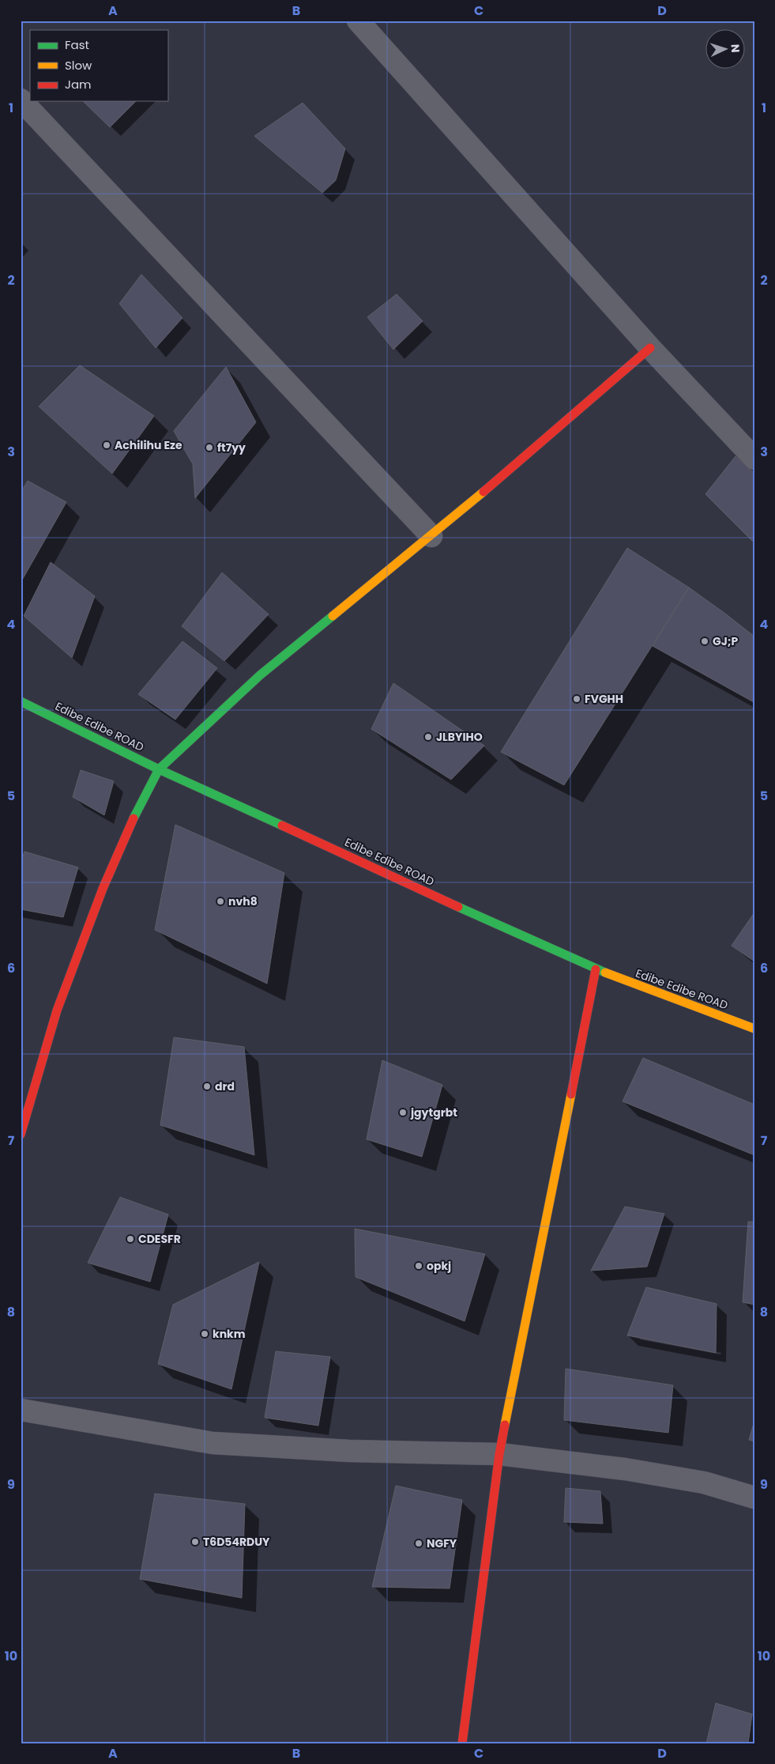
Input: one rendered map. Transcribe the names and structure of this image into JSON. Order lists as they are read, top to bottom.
{
  "streets": {
    "street": ["Edibe Edibe ROAD"]
  },
  "places": [
    "Achilihu Eze",
    "ft7yy",
    "GJ;P",
    "FVGHH",
    "JLBYIHO",
    "nvh8",
    "drd",
    "jgytgrbt",
    "CDESFR",
    "opkj",
    "knkm",
    "T6D54RDUY",
    "NGFY"
  ],
  "legend": ["Fast", "Slow", "Jam"],
  "north": "right",
  "grid": {
    "columns": [
      "A",
      "B",
      "C",
      "D"
    ],
    "rows": [
      "1",
      "2",
      "3",
      "4",
      "5",
      "6",
      "7",
      "8",
      "9",
      "10"
    ]
  }
}
